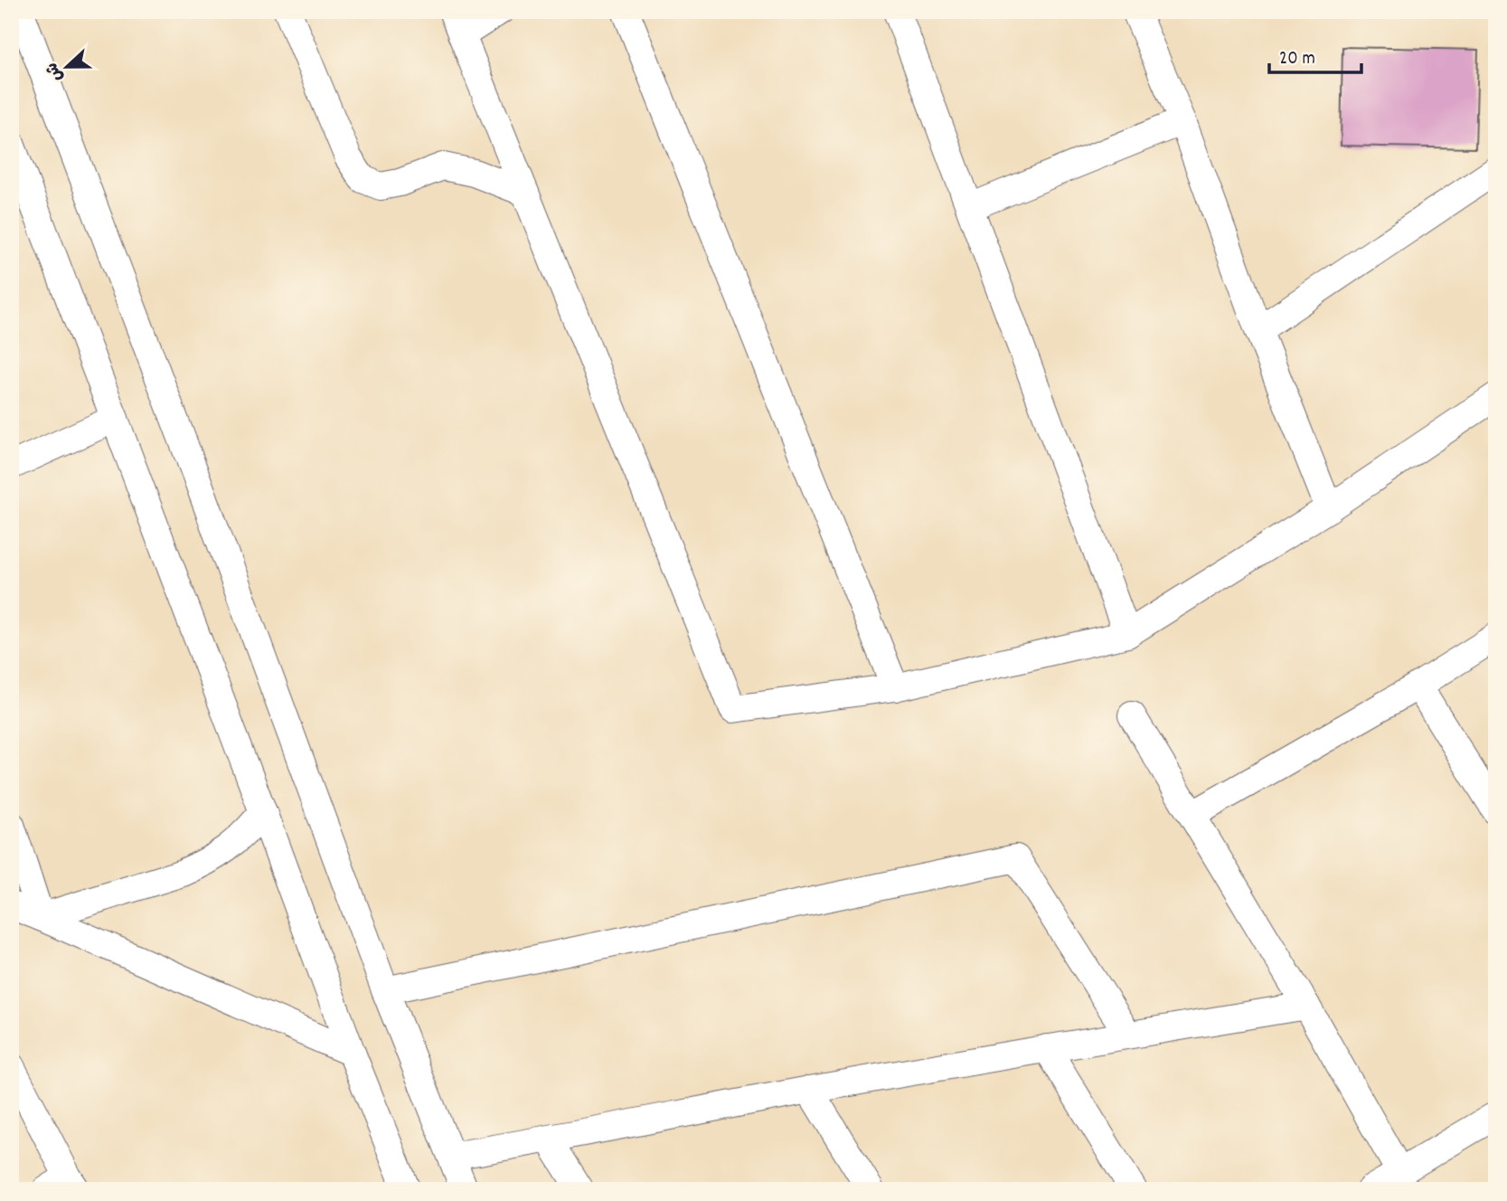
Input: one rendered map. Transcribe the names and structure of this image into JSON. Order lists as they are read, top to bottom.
{
  "scale_bar": "20 m",
  "north": "left"
}
